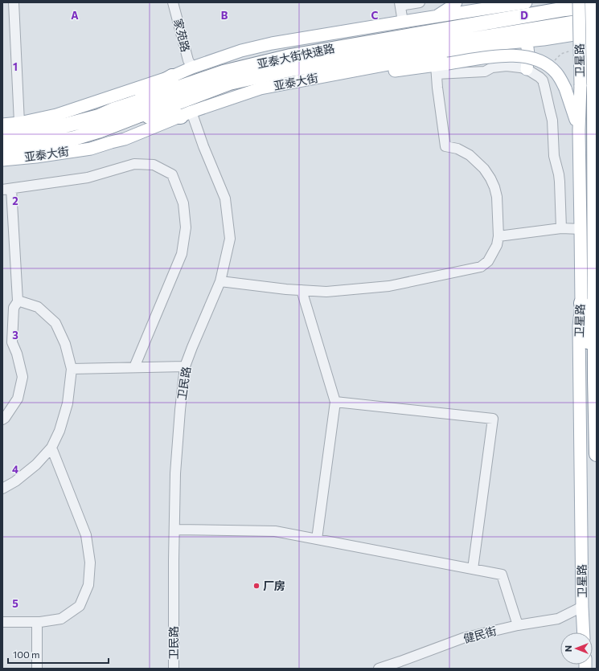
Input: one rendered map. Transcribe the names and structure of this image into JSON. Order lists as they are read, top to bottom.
{
  "streets": {
    "highway": ["亚泰大街快速路"],
    "main road": ["卫星路", "亚泰大街"],
    "street": ["家苑路", "卫民路", "健民街"]
  },
  "crossings": [
    ["卫星路", "健民街"],
    ["亚泰大街", "卫民路"]
  ],
  "places": ["厂房"],
  "scale_bar": "100 m",
  "north": "left",
  "grid": {
    "columns": [
      "A",
      "B",
      "C",
      "D"
    ],
    "rows": [
      "1",
      "2",
      "3",
      "4",
      "5"
    ]
  }
}
